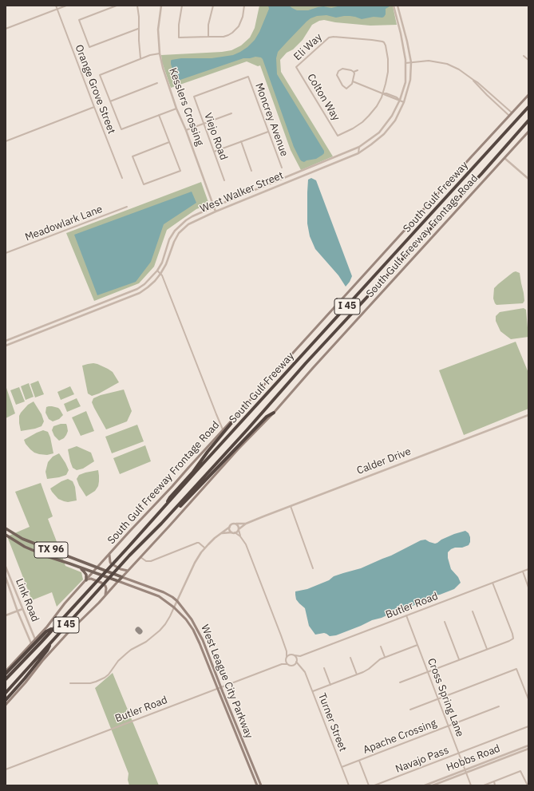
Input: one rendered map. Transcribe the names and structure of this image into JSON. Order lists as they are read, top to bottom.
{
  "streets": {
    "highway": ["South Gulf Freeway", "I 45"],
    "main road": ["South Gulf Freeway Frontage Road", "TX 96", "West League City Parkway"],
    "street": [
      "Eli Way",
      "Orange Grove Street",
      "Colton Way",
      "Kesslers Crossing",
      "Moncrey Avenue",
      "Viejo Road",
      "West Walker Street",
      "Meadowlark Lane",
      "Calder Drive",
      "Link Road",
      "Butler Road",
      "Cross Spring Lane",
      "Turner Street",
      "Apache Crossing",
      "Hobbs Road",
      "Navajo Pass"
    ]
  },
  "crossings": [
    ["Eli Way", "Colton Way"],
    ["Kesslers Crossing", "West Walker Street"],
    ["Moncrey Avenue", "Viejo Road"],
    ["South Gulf Freeway Frontage Road", "Link Road"],
    ["South Gulf Freeway Frontage Road", "West League City Parkway"],
    ["Butler Road", "West League City Parkway"],
    ["Butler Road", "Cross Spring Lane"],
    ["Butler Road", "Turner Street"],
    ["Cross Spring Lane", "Apache Crossing"],
    ["Cross Spring Lane", "Hobbs Road"],
    ["Cross Spring Lane", "Navajo Pass"],
    ["Turner Street", "Apache Crossing"]
  ]
}
